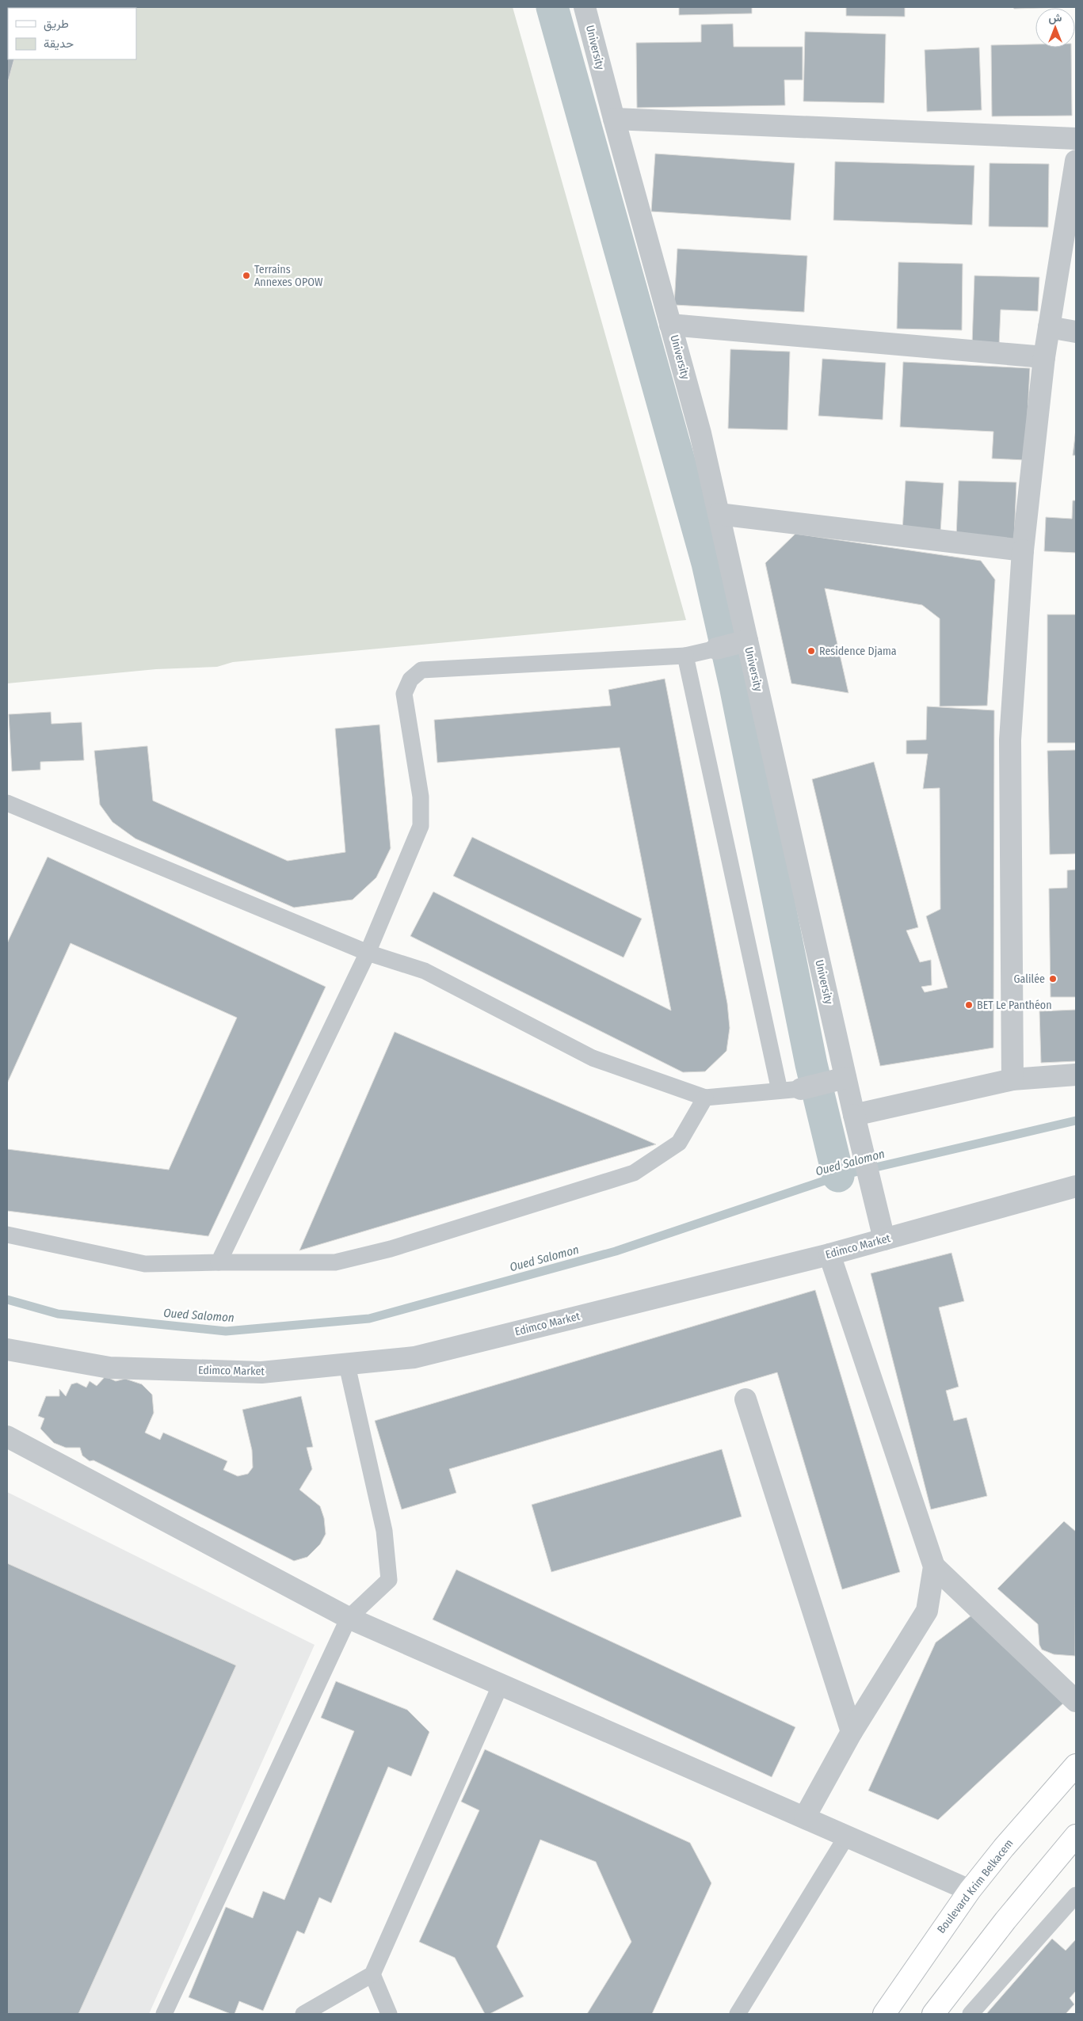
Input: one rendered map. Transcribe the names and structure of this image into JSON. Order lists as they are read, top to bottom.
{
  "streets": {
    "main road": ["Boulevard Krim Belkacem"],
    "street": ["University", "Edimco Market"]
  },
  "crossings": [
    ["University", "Edimco Market"]
  ],
  "water": ["Oued Salomon"],
  "places": [
    "Terrains Annexes OPOW",
    "Residence Djama",
    "Galilée",
    "BET Le Panthéon"
  ],
  "legend": ["طريق", "حديقة"],
  "north": "top"
}
